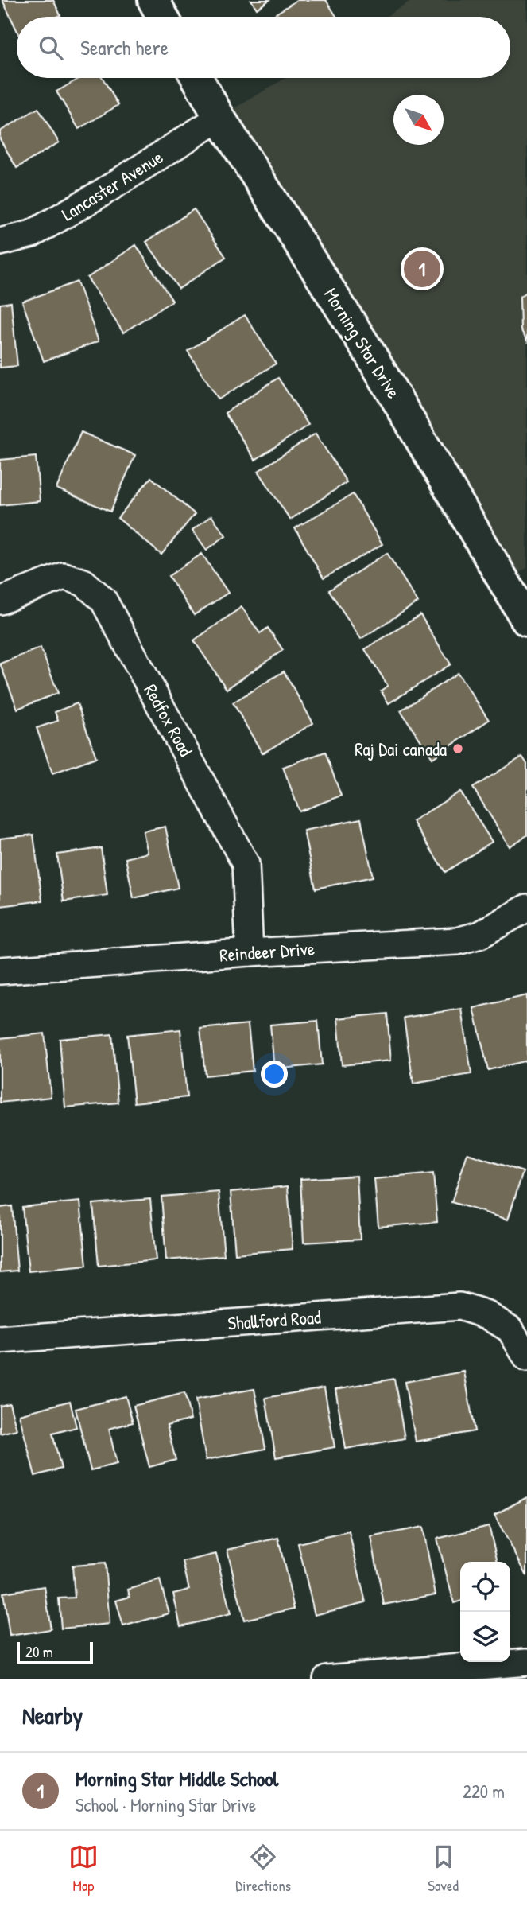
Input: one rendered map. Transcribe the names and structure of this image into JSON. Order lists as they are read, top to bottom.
{
  "streets": {
    "street": [
      "Lancaster Avenue",
      "Morning Star Drive",
      "Redfox Road",
      "Reindeer Drive",
      "Shallford Road"
    ]
  },
  "crossings": [
    ["Lancaster Avenue", "Morning Star Drive"],
    ["Redfox Road", "Reindeer Drive"]
  ],
  "places": ["Raj Dai canada"],
  "scale_bar": "20 m",
  "north": "bottom right",
  "page": {
    "search": "Search here",
    "pins": "1",
    "scale": "20 m",
    "heading": "Nearby",
    "list": [
      {
        "mark": "1",
        "name": "Morning Star Middle School",
        "note": "School · Morning Star Drive",
        "value": "220 m"
      }
    ],
    "nav": ["Map", "Directions", "Saved"]
  }
}
